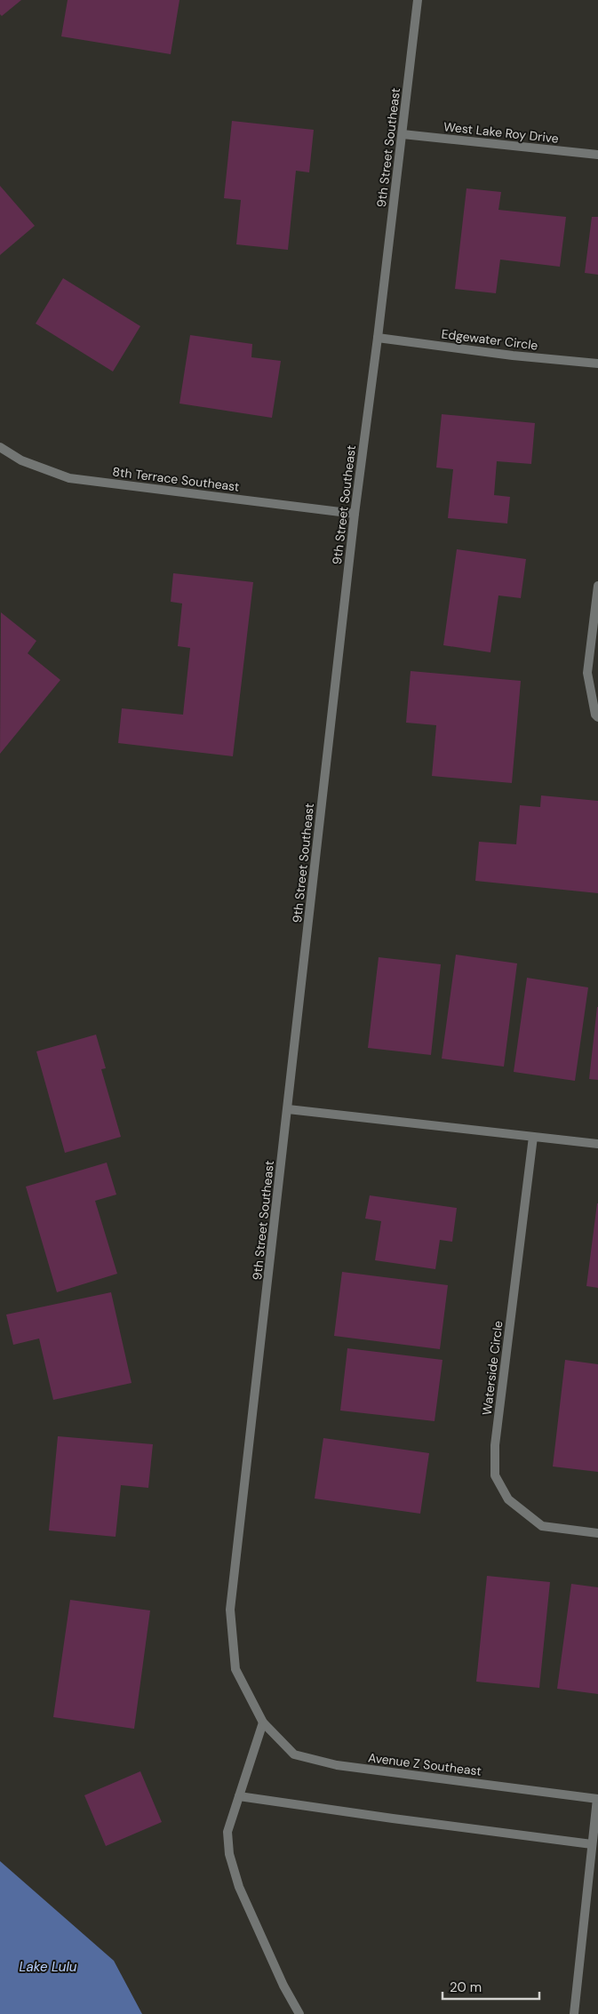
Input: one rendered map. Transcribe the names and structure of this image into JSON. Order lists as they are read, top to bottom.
{
  "streets": {
    "street": [
      "West Lake Roy Drive",
      "9th Street Southeast",
      "Edgewater Circle",
      "8th Terrace Southeast",
      "Waterside Circle",
      "Avenue Z Southeast"
    ]
  },
  "crossings": [
    ["West Lake Roy Drive", "9th Street Southeast"],
    ["9th Street Southeast", "Edgewater Circle"],
    ["9th Street Southeast", "8th Terrace Southeast"],
    ["9th Street Southeast", "Avenue Z Southeast"]
  ],
  "water": ["Lake Lulu"],
  "scale_bar": "20 m"
}
